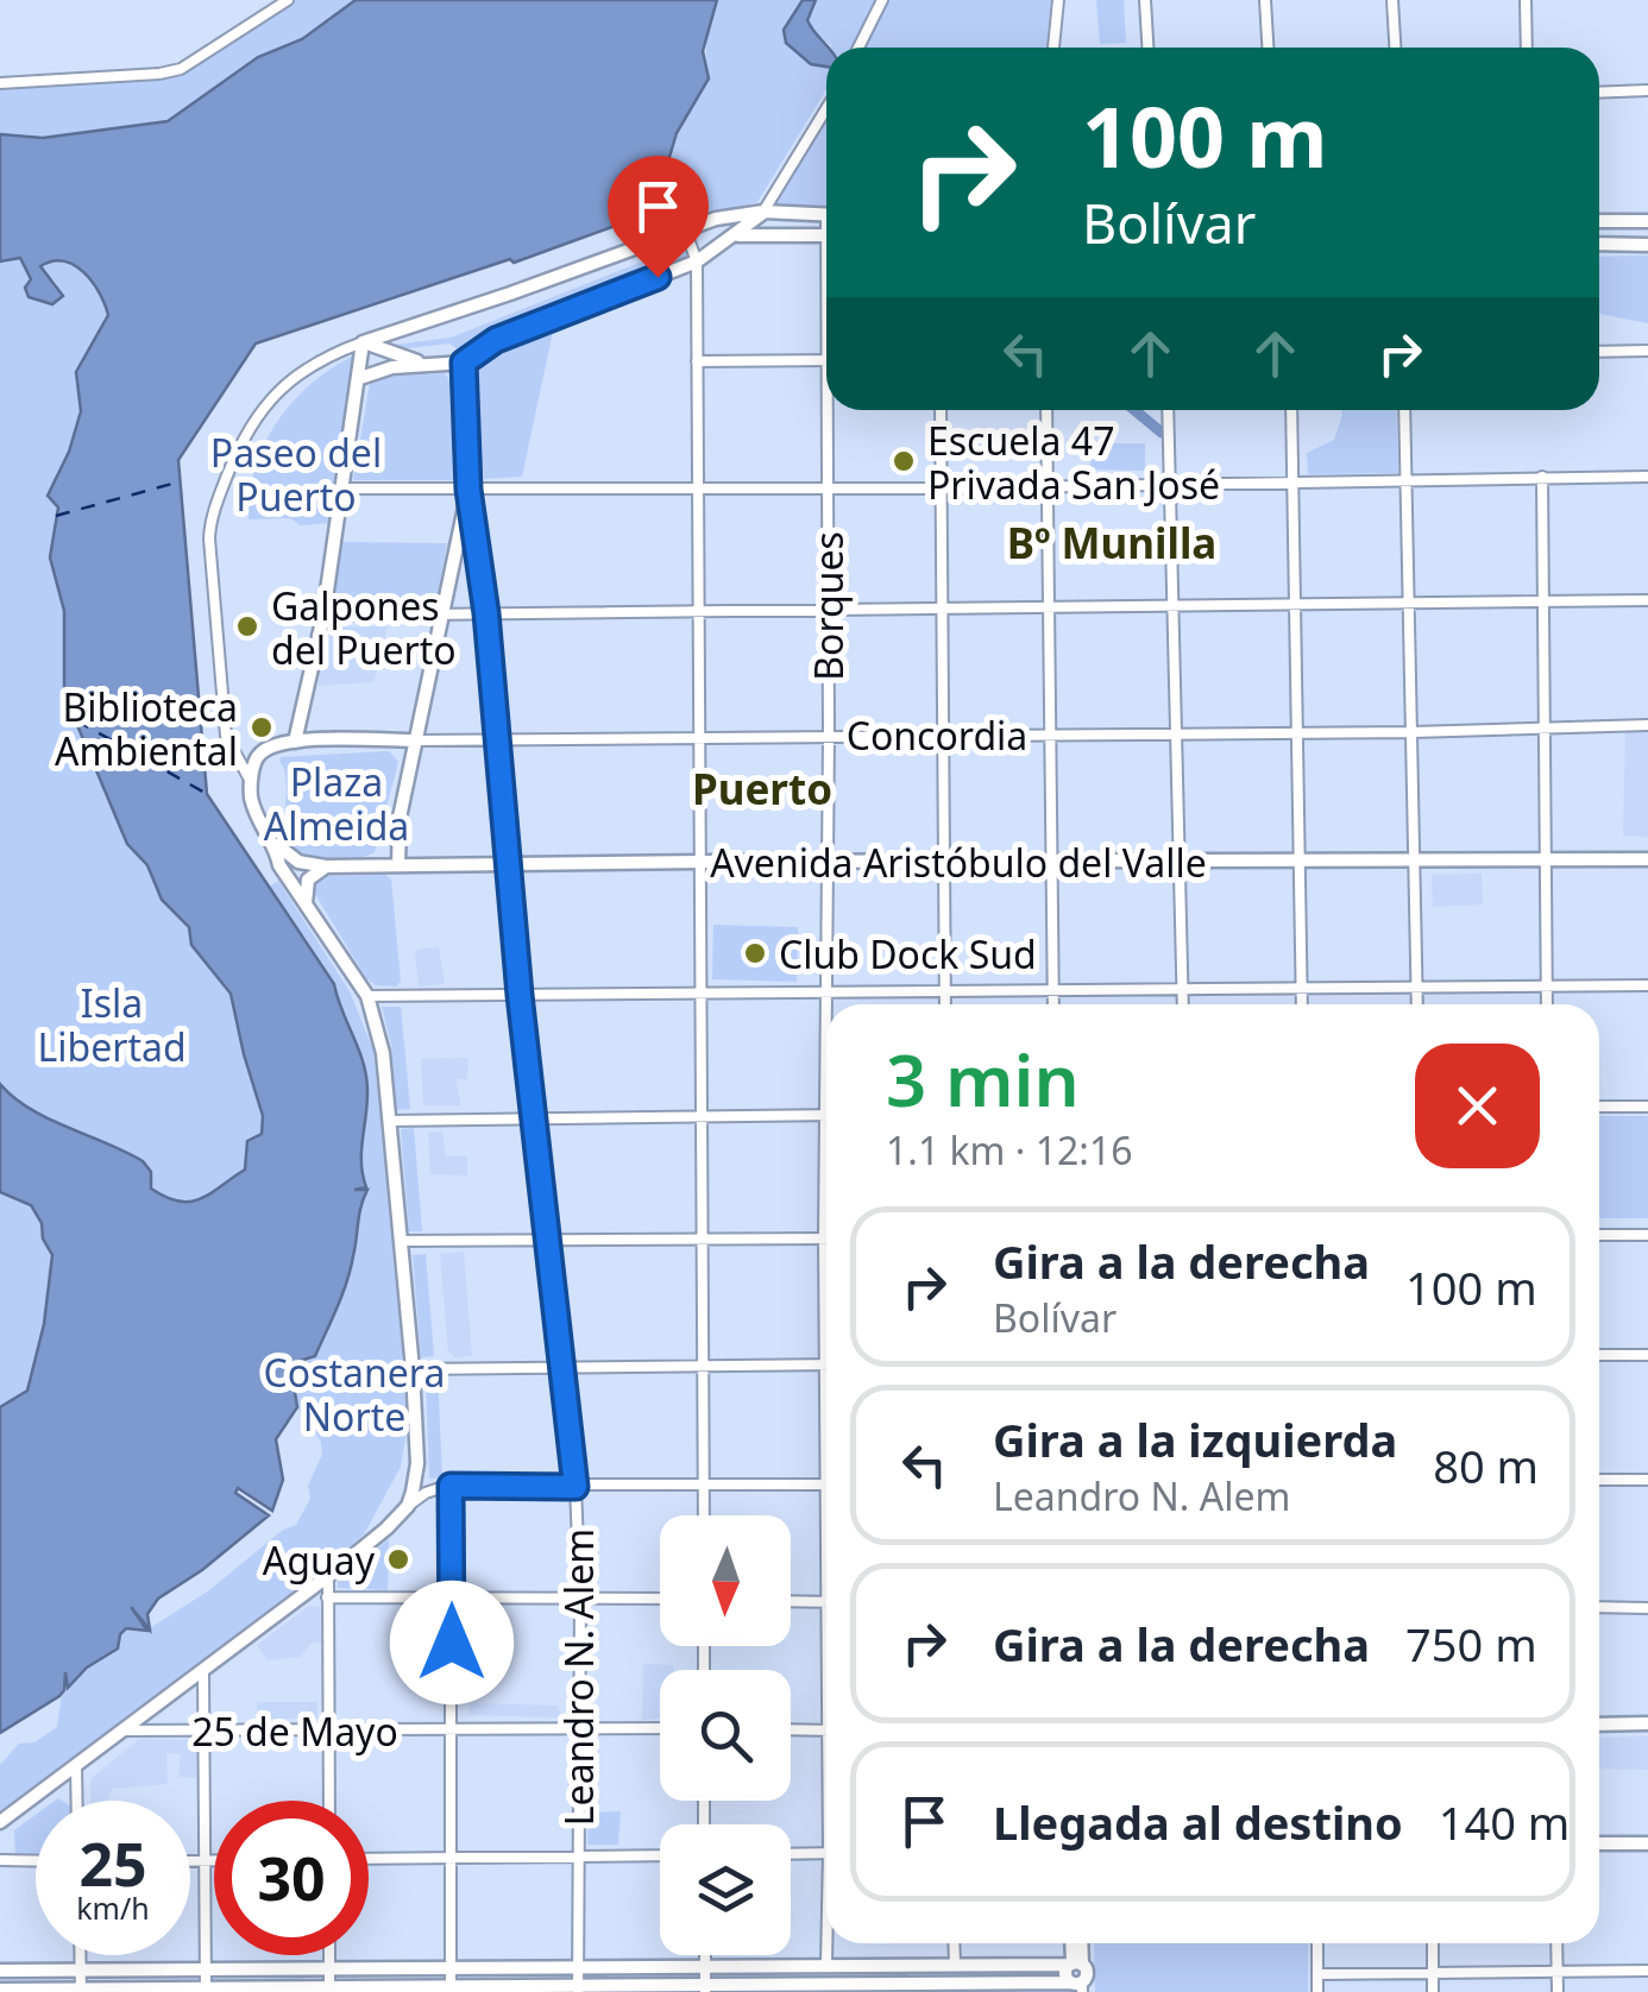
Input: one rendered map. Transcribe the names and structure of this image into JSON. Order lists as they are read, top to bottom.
{
  "streets": {
    "main road": ["Concordia", "Avenida Aristóbulo del Valle", "Leandro N. Alem"],
    "street": ["Borques", "25 de Mayo"]
  },
  "crossings": [
    ["Borques", "Concordia"],
    ["Borques", "Avenida Aristóbulo del Valle"],
    ["Concordia", "Leandro N. Alem"],
    ["Avenida Aristóbulo del Valle", "Leandro N. Alem"],
    ["Leandro N. Alem", "25 de Mayo"]
  ],
  "districts": ["Bº Munilla", "Puerto"],
  "parks": [
    "Paseo del Puerto",
    "Plaza Almeida",
    "Isla Libertad",
    "Costanera Norte"
  ],
  "places": [
    "Escuela 47 Privada San José",
    "Galpones del Puerto",
    "Biblioteca Ambiental",
    "Club Dock Sud",
    "Aguay"
  ],
  "north": "bottom",
  "page": {
    "turn": ["100 m", "Bolívar"],
    "heading": ["3 min", "1.1 km · 12:16"],
    "list": [
      {
        "name": "Gira a la derecha",
        "note": "Bolívar",
        "value": "100 m"
      },
      {
        "name": "Gira a la izquierda",
        "note": "Leandro N. Alem",
        "value": "80 m"
      },
      {
        "name": "Gira a la derecha",
        "value": "750 m"
      },
      {
        "name": "Llegada al destino",
        "value": "140 m"
      }
    ],
    "speed": "25 km/h",
    "limit": "30"
  }
}
